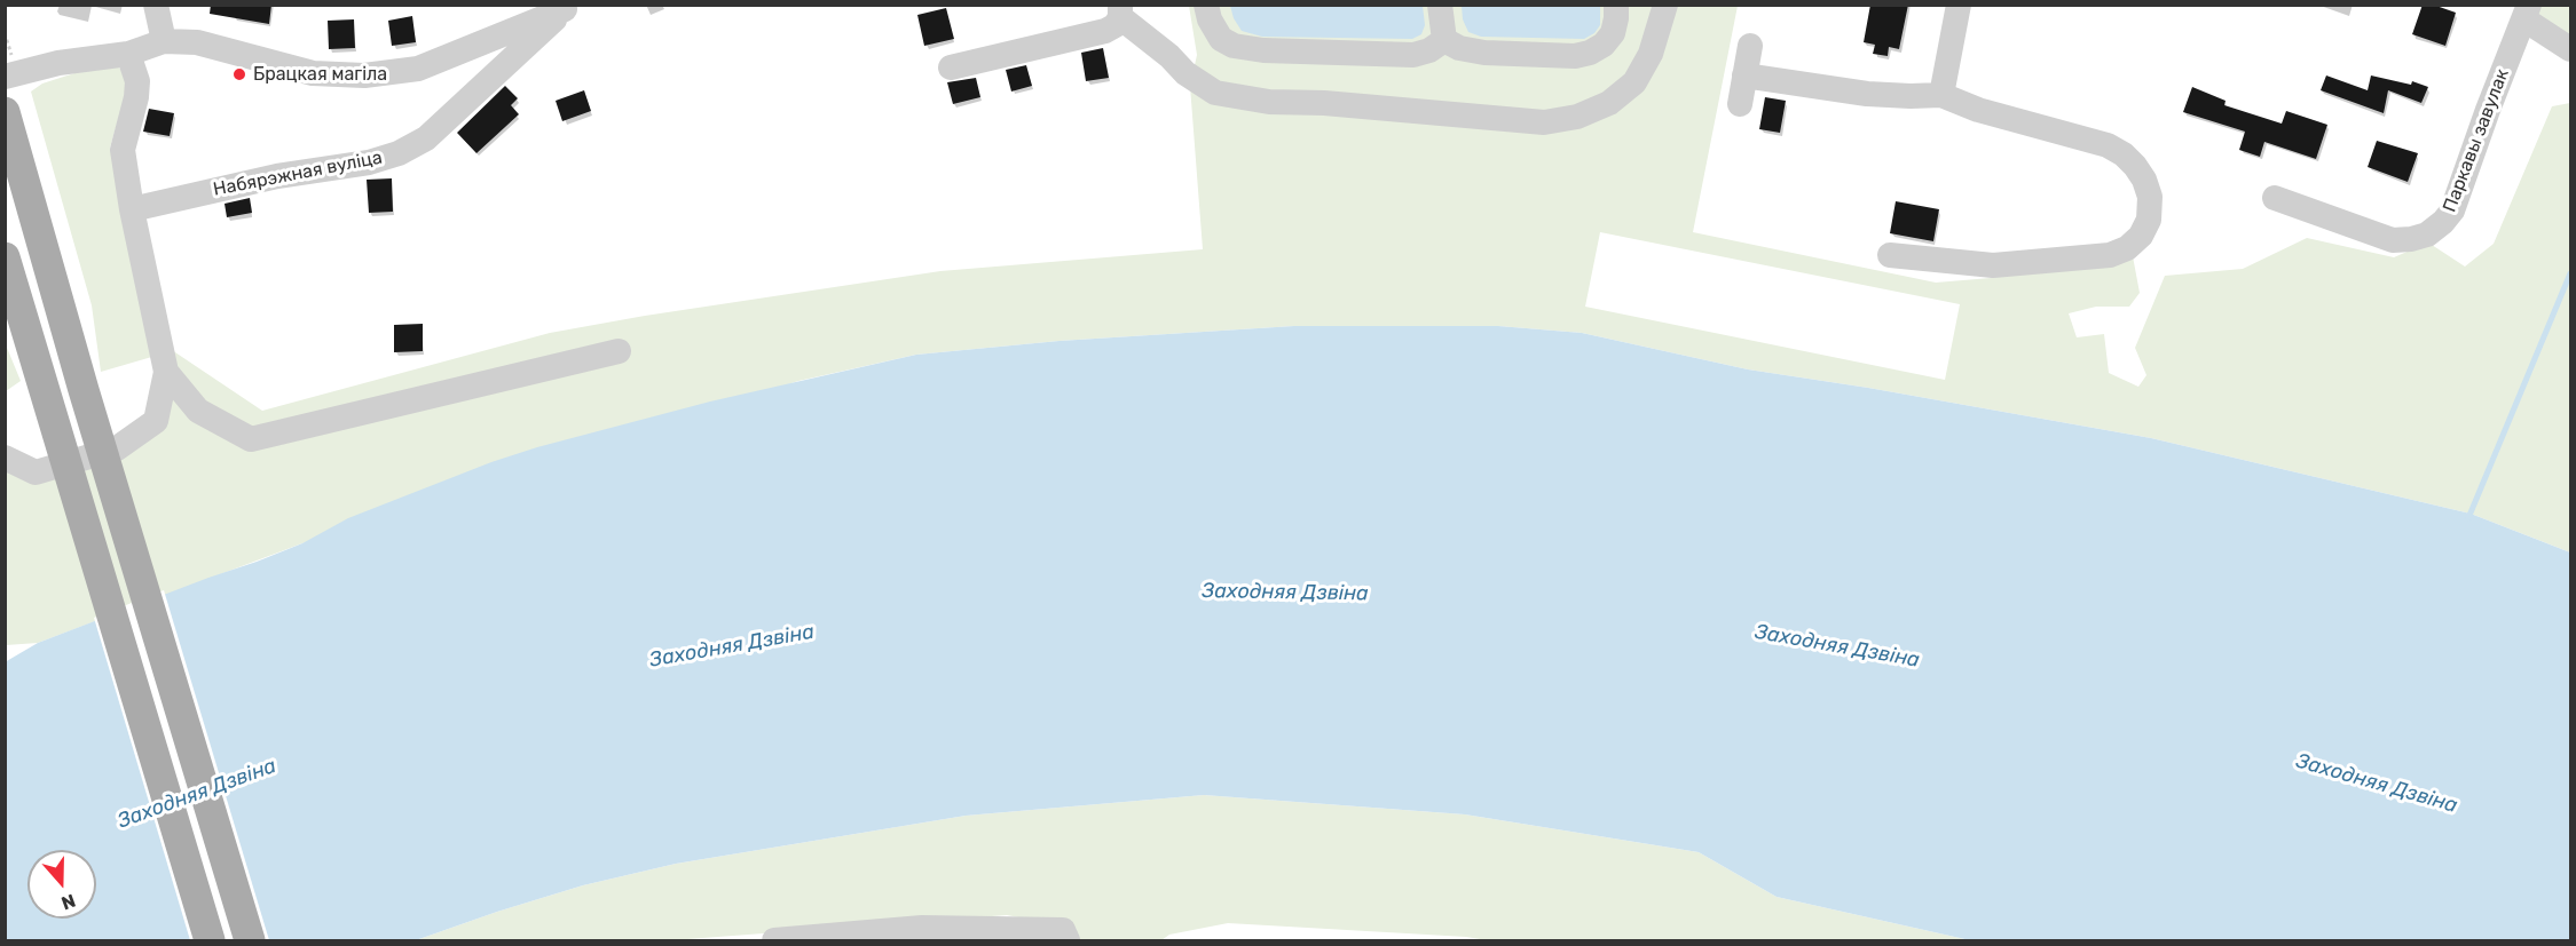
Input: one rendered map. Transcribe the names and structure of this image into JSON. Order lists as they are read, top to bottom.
{
  "streets": {
    "street": ["Паркавы завулак", "Набярэжная вуліца"]
  },
  "water": ["Заходняя Дзвіна"],
  "places": ["Брацкая магіла"],
  "north": "bottom"
}
